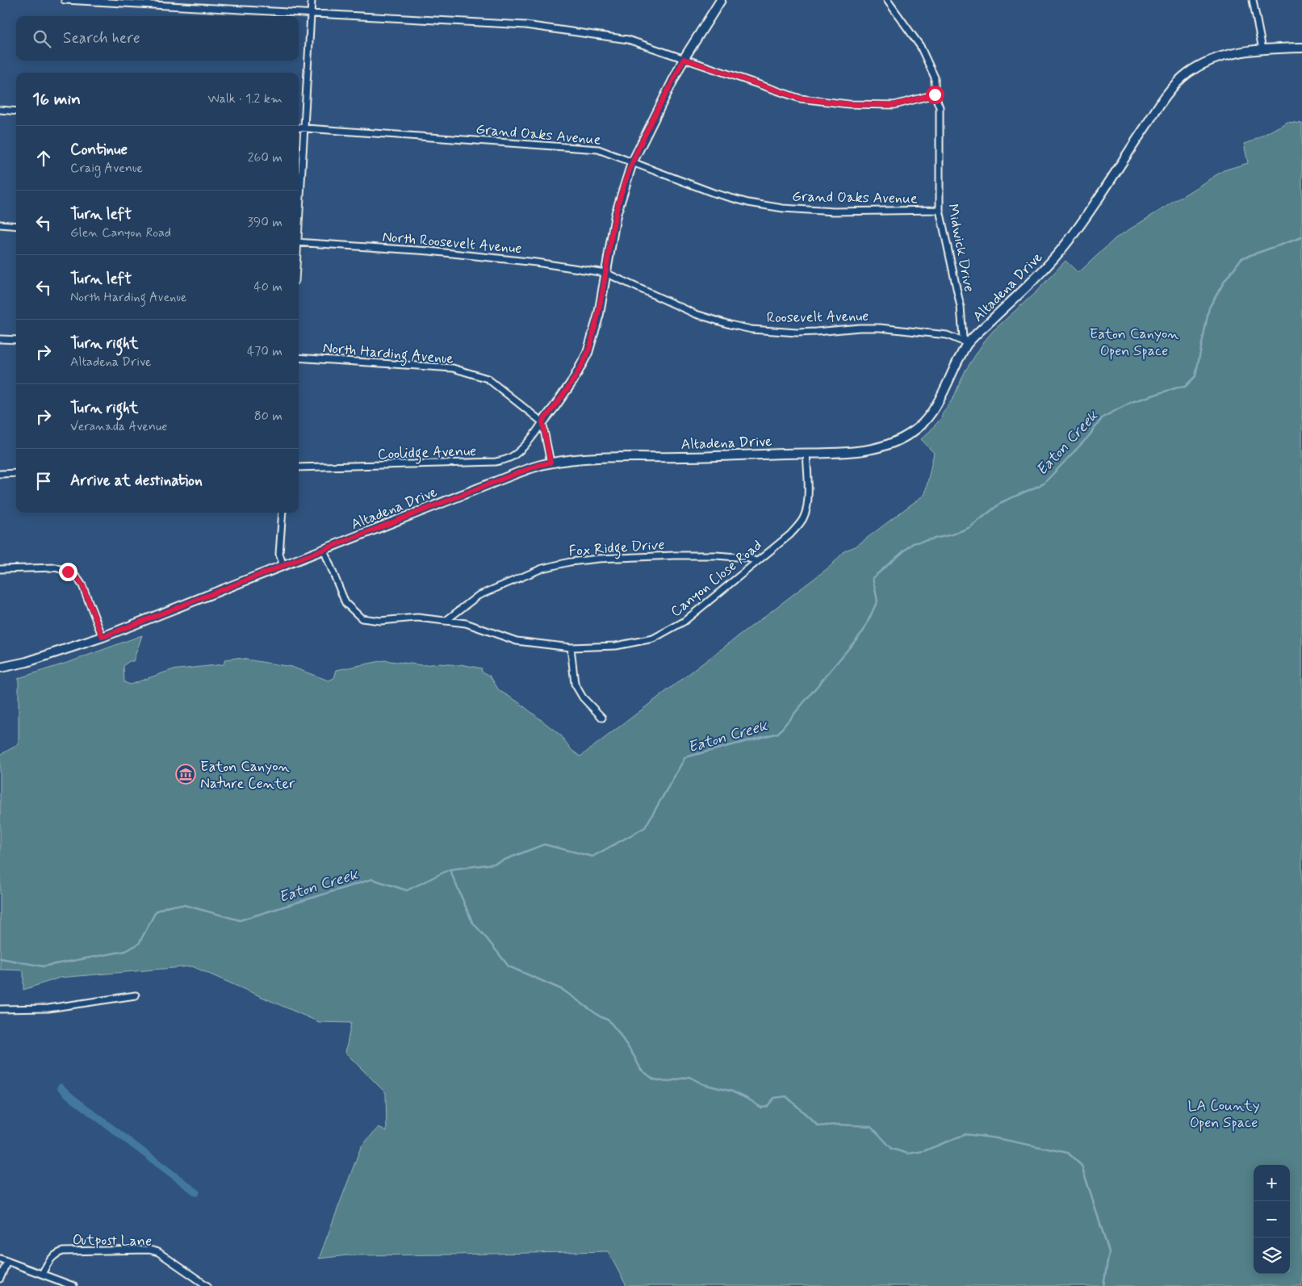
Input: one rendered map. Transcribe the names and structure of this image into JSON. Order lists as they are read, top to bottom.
{
  "streets": {
    "main road": ["Altadena Drive"],
    "street": [
      "Grand Oaks Avenue",
      "North Roosevelt Avenue",
      "Midwick Drive",
      "Roosevelt Avenue",
      "North Harding Avenue",
      "Coolidge Avenue",
      "Fox Ridge Drive",
      "Canyon Close Road",
      "Outpost Lane"
    ]
  },
  "crossings": [
    ["Grand Oaks Avenue", "Midwick Drive"],
    ["North Roosevelt Avenue", "Roosevelt Avenue"],
    ["Midwick Drive", "Altadena Drive"],
    ["Midwick Drive", "Roosevelt Avenue"],
    ["Altadena Drive", "Roosevelt Avenue"],
    ["Altadena Drive", "Canyon Close Road"],
    ["North Harding Avenue", "Coolidge Avenue"],
    ["Fox Ridge Drive", "Canyon Close Road"]
  ],
  "water": ["Eaton Creek"],
  "parks": ["Eaton Canyon Open Space", "LA County Open Space"],
  "places": {
    "museum": ["Eaton Canyon Nature Center"]
  },
  "page": {
    "search": "Search here",
    "heading": ["16 min", "Walk · 1.2 km"],
    "list": [
      ["Continue", "Craig Avenue", "260 m"],
      ["Turn left", "Glen Canyon Road", "390 m"],
      ["Turn left", "North Harding Avenue", "40 m"],
      ["Turn right", "Altadena Drive", "470 m"],
      ["Turn right", "Veranada Avenue", "80 m"],
      "Arrive at destination"
    ],
    "map_buttons": ["+", "−"]
  }
}
